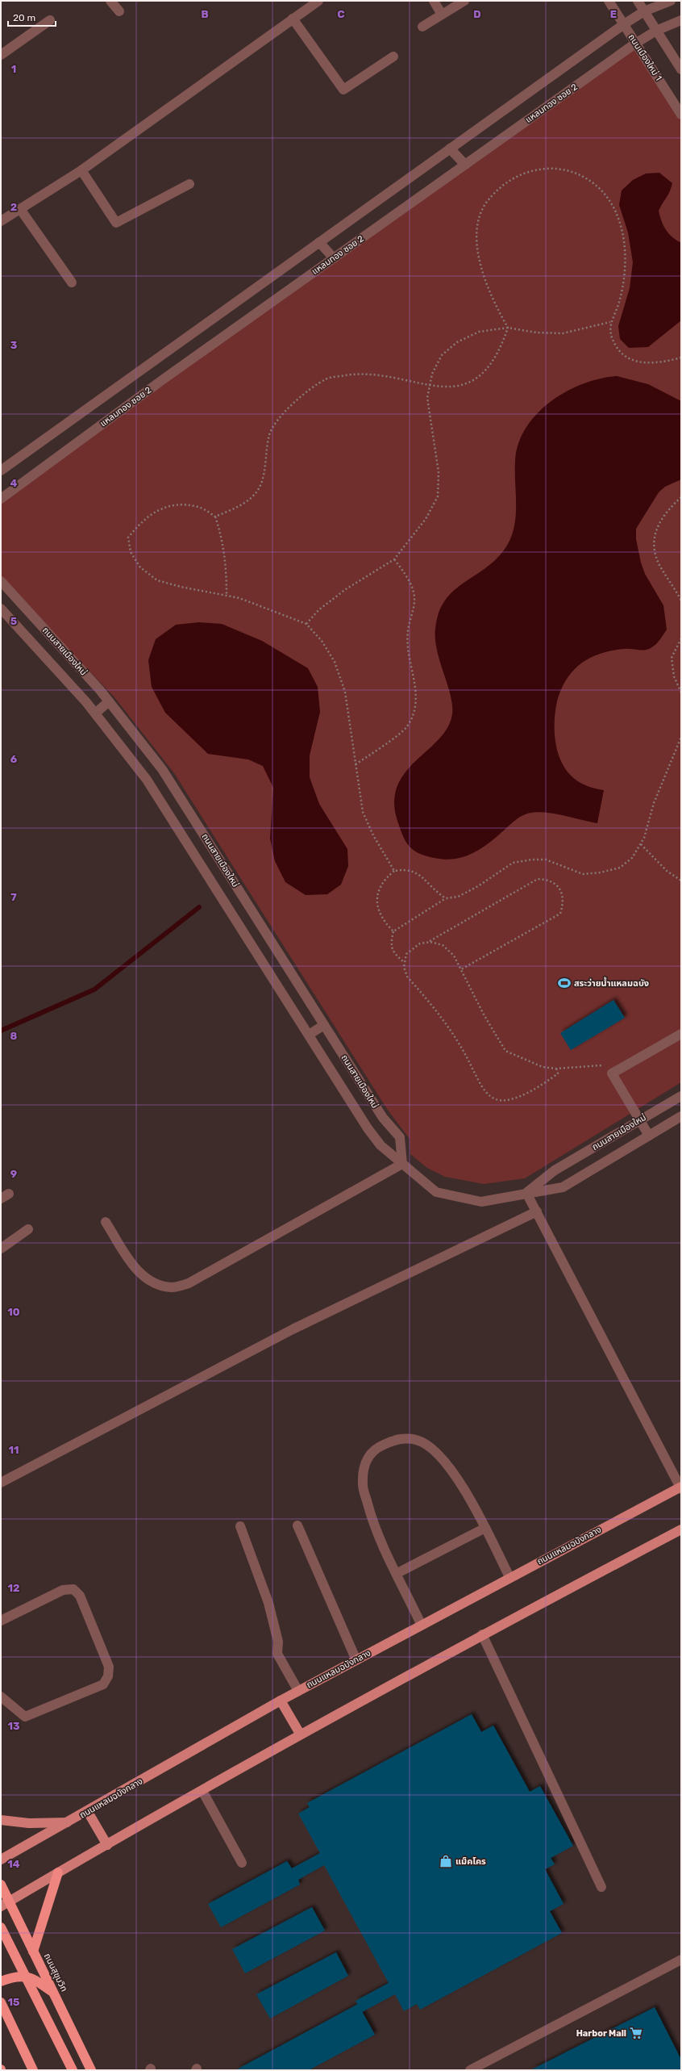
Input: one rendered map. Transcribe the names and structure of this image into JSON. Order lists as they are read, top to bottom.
{
  "streets": {
    "highway": ["ถนนสุขุมวิท"],
    "main road": ["ถนนแหลมฉบังกลาง"],
    "street": ["ถนนเมืองใหม่ 1", "แหลมทอง ซอย 2", "ถนนสายเมืองใหม่"]
  },
  "crossings": [
    ["ถนนเมืองใหม่ 1", "แหลมทอง ซอย 2"]
  ],
  "places": {
    "sports": ["สระว่ายน้ำแหลมฉบัง"],
    "shop": ["แม็คโคร"],
    "supermarket": ["Harbor Mall"]
  },
  "scale_bar": "20 m",
  "grid": {
    "columns": [
      "B",
      "C",
      "D",
      "E"
    ],
    "rows": [
      "1",
      "2",
      "3",
      "4",
      "5",
      "6",
      "7",
      "8",
      "9",
      "10",
      "11",
      "12",
      "13",
      "14",
      "15"
    ]
  }
}
